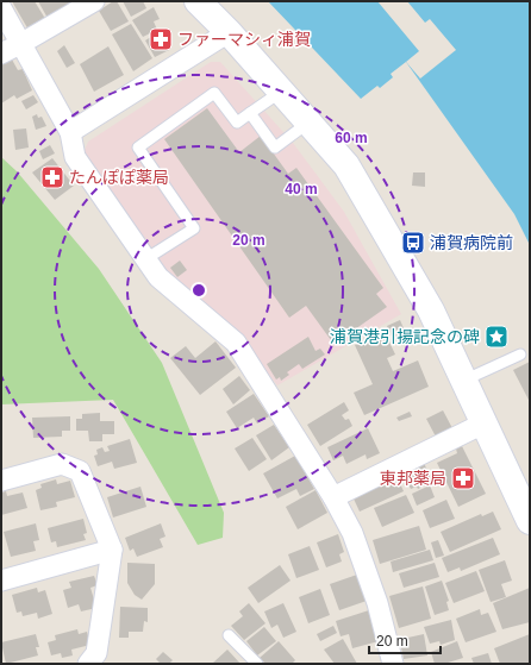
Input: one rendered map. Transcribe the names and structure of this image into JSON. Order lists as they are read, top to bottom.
{
  "places": {
    "pharmacy": ["ファーマシィ浦賀", "たんぽぽ薬局", "東邦薬局"],
    "bus stop": ["浦賀病院前"],
    "place": ["浦賀港引揚記念の碑"]
  },
  "scale_bar": "20 m",
  "rings": ["60 m", "40 m", "20 m"]
}
